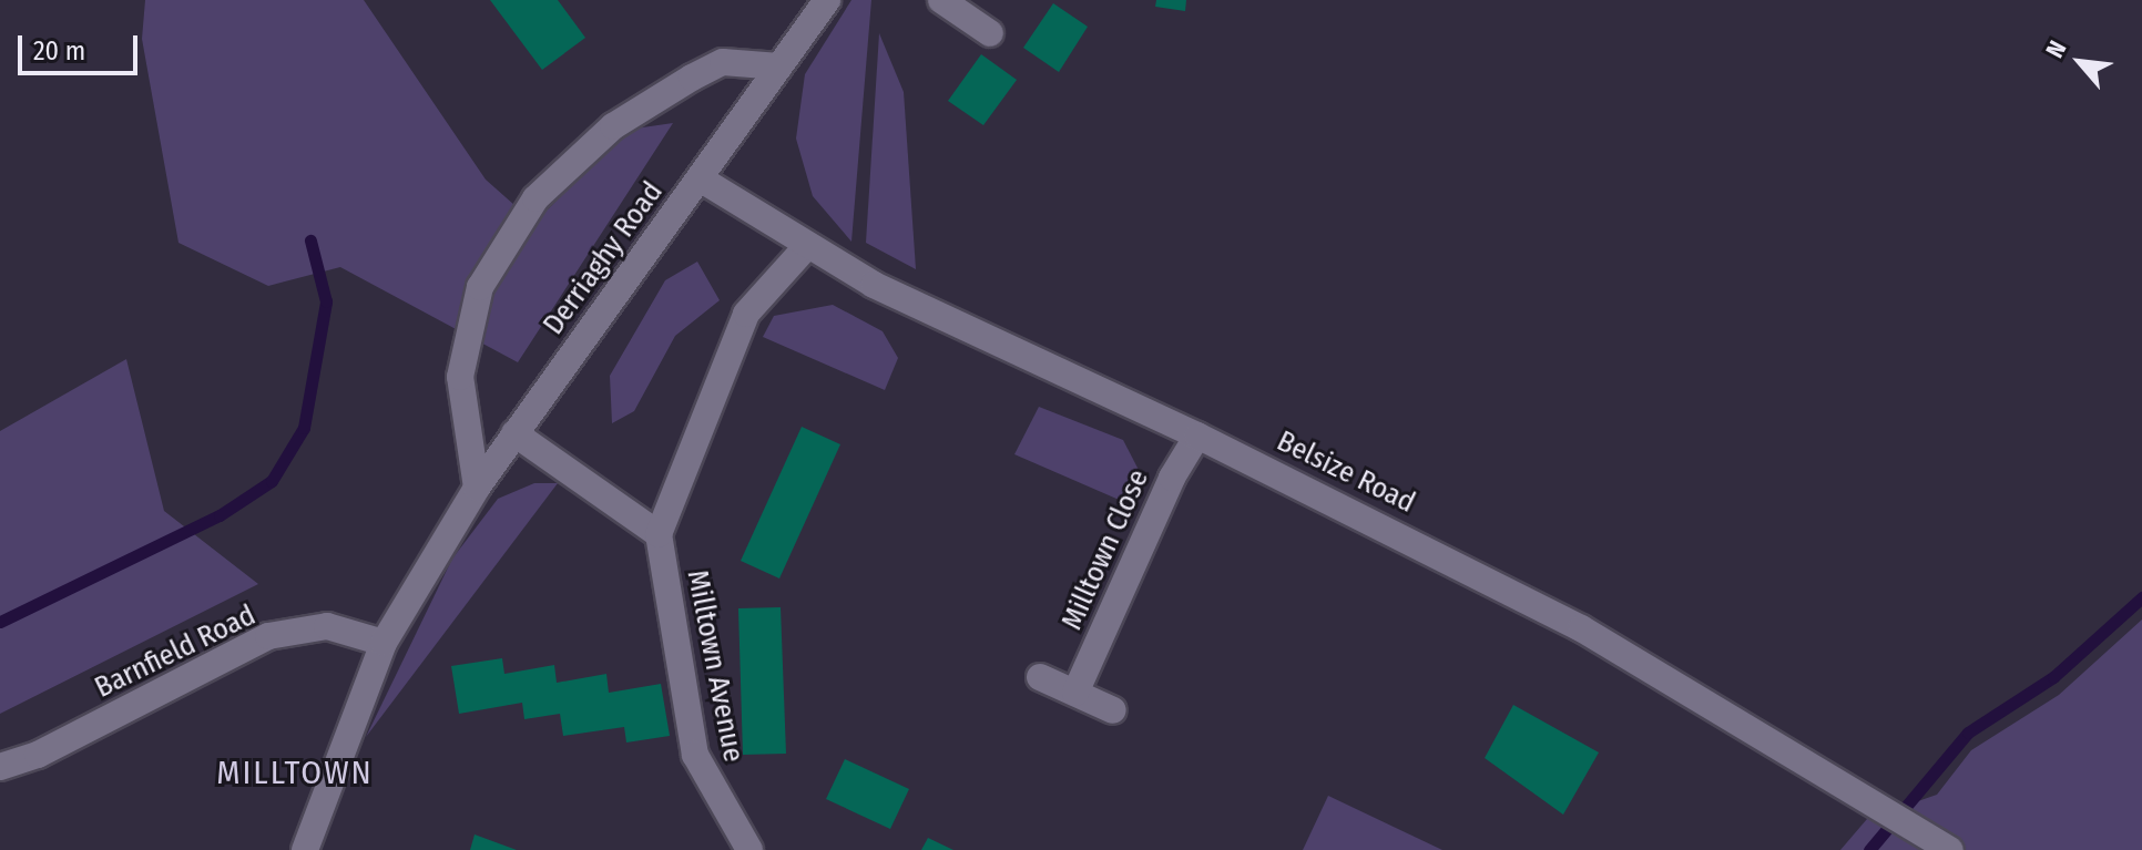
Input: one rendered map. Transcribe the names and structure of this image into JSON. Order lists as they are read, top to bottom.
{
  "streets": {
    "street": [
      "Derriaghy Road",
      "Belsize Road",
      "Milltown Close",
      "Barnfield Road",
      "Milltown Avenue"
    ]
  },
  "crossings": [
    ["Derriaghy Road", "Belsize Road"],
    ["Derriaghy Road", "Barnfield Road"],
    ["Belsize Road", "Milltown Close"]
  ],
  "districts": ["MILLTOWN"],
  "scale_bar": "20 m",
  "north": "top left"
}
